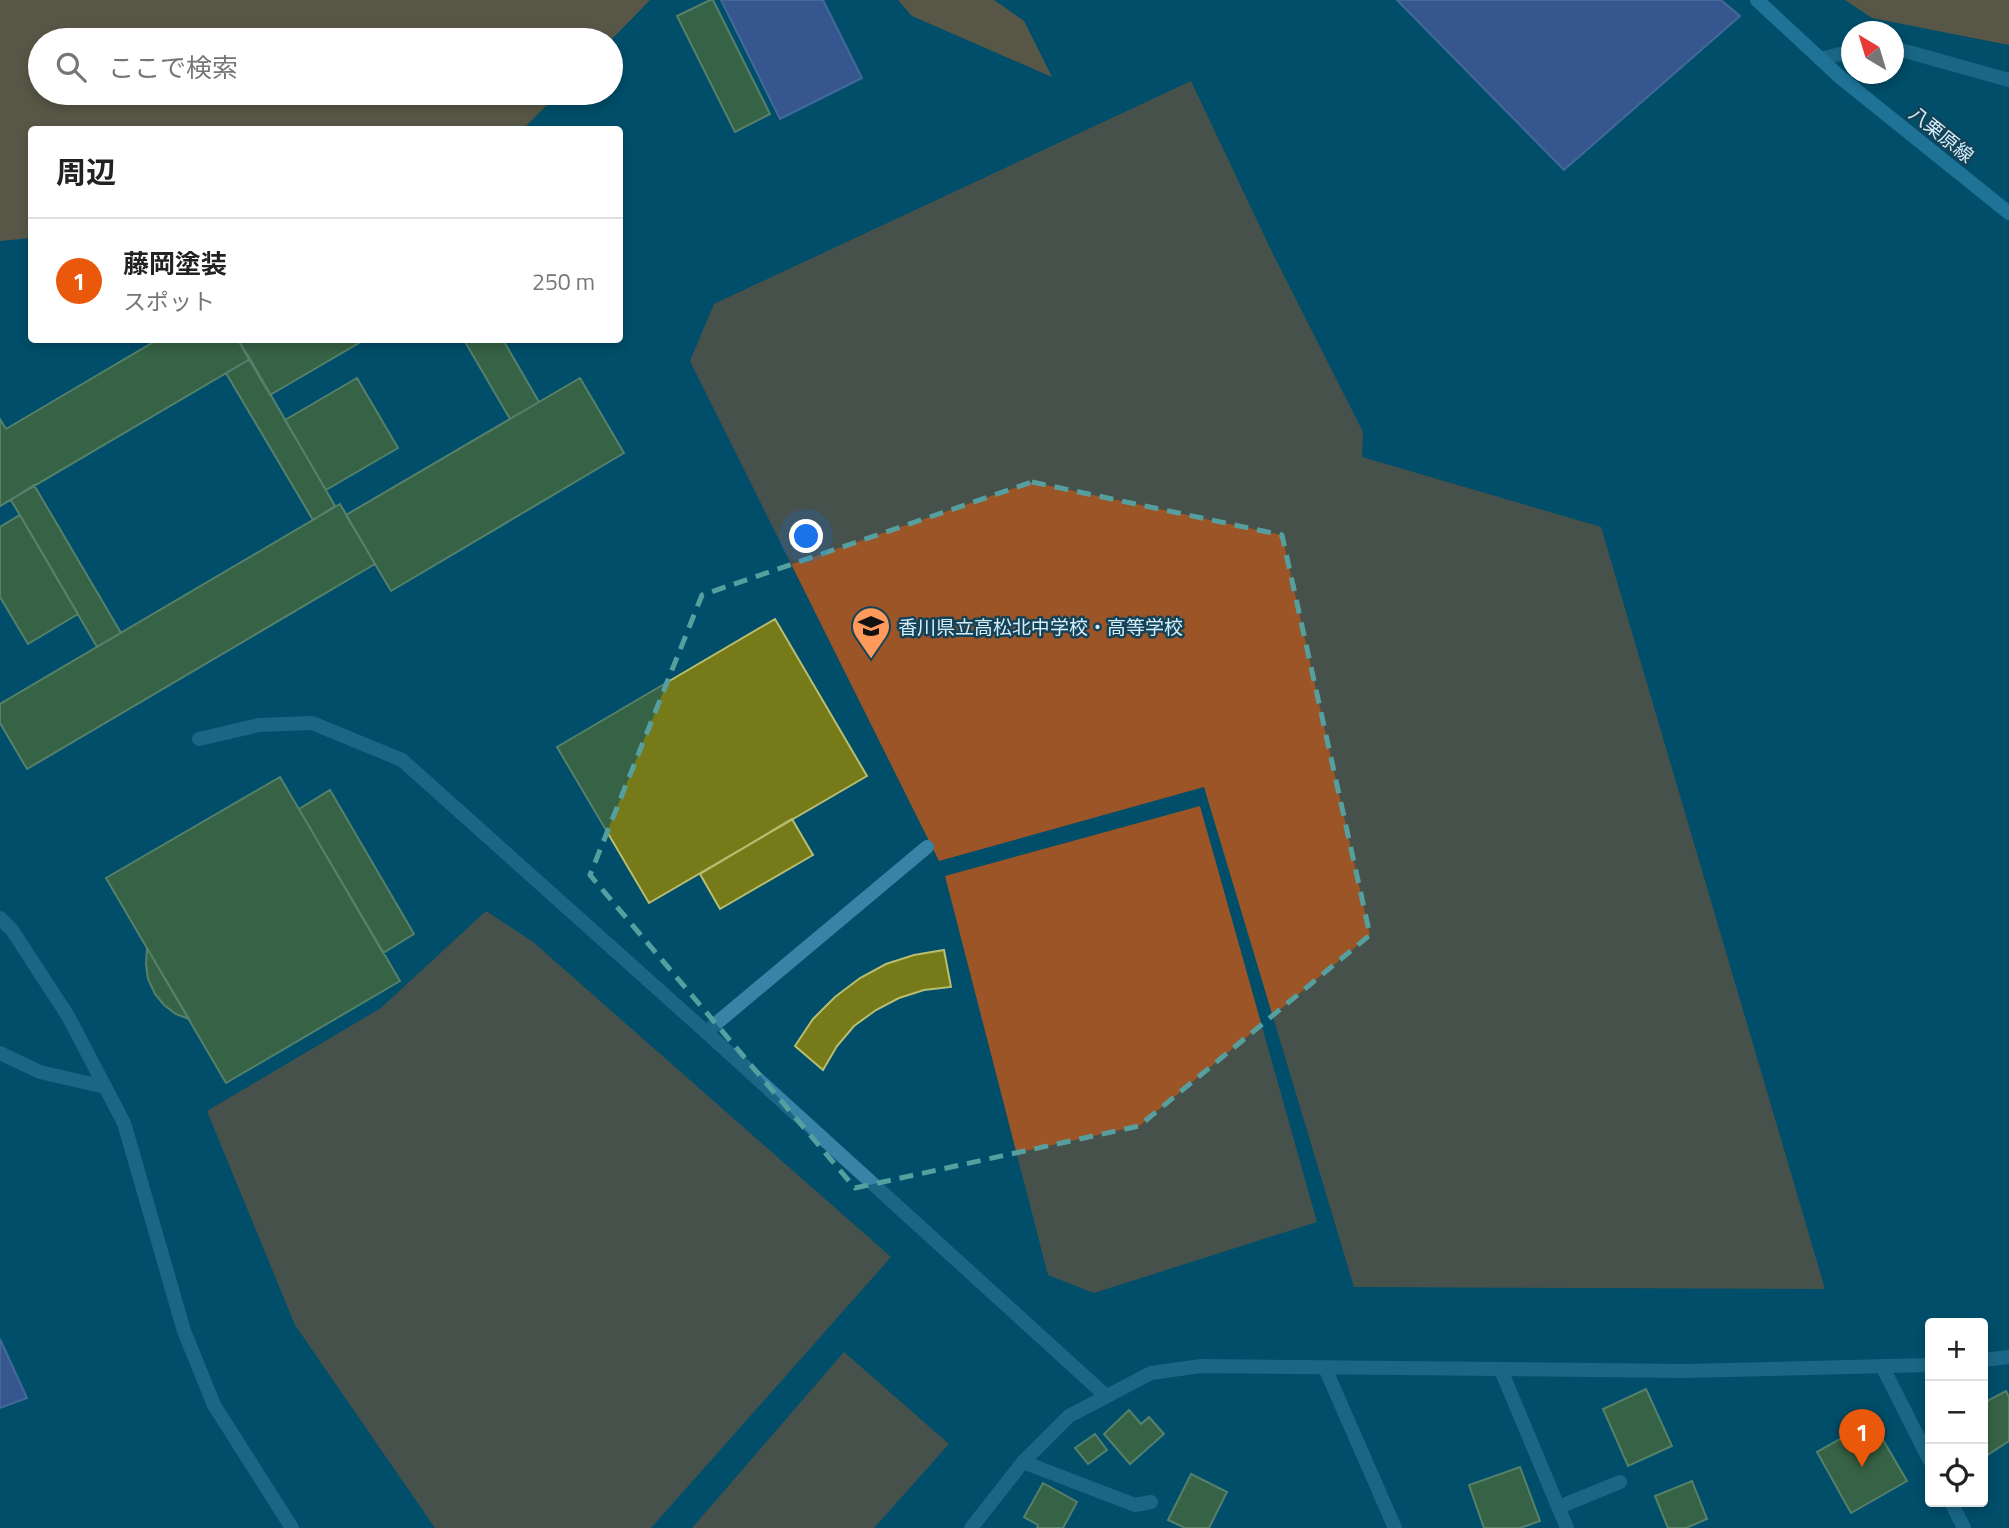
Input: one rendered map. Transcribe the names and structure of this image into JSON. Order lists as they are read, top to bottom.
{
  "streets": {
    "main road": ["八栗原線"]
  },
  "places": {
    "school or university": ["香川県立高松北中学校・高等学校"]
  },
  "north": "top left",
  "page": {
    "search": "ここで検索",
    "heading": "周辺",
    "list": [
      {
        "mark": "1",
        "name": "藤岡塗装",
        "note": "スポット",
        "value": "250 m"
      }
    ],
    "map_buttons": ["+", "−"],
    "pins": "1"
  }
}
